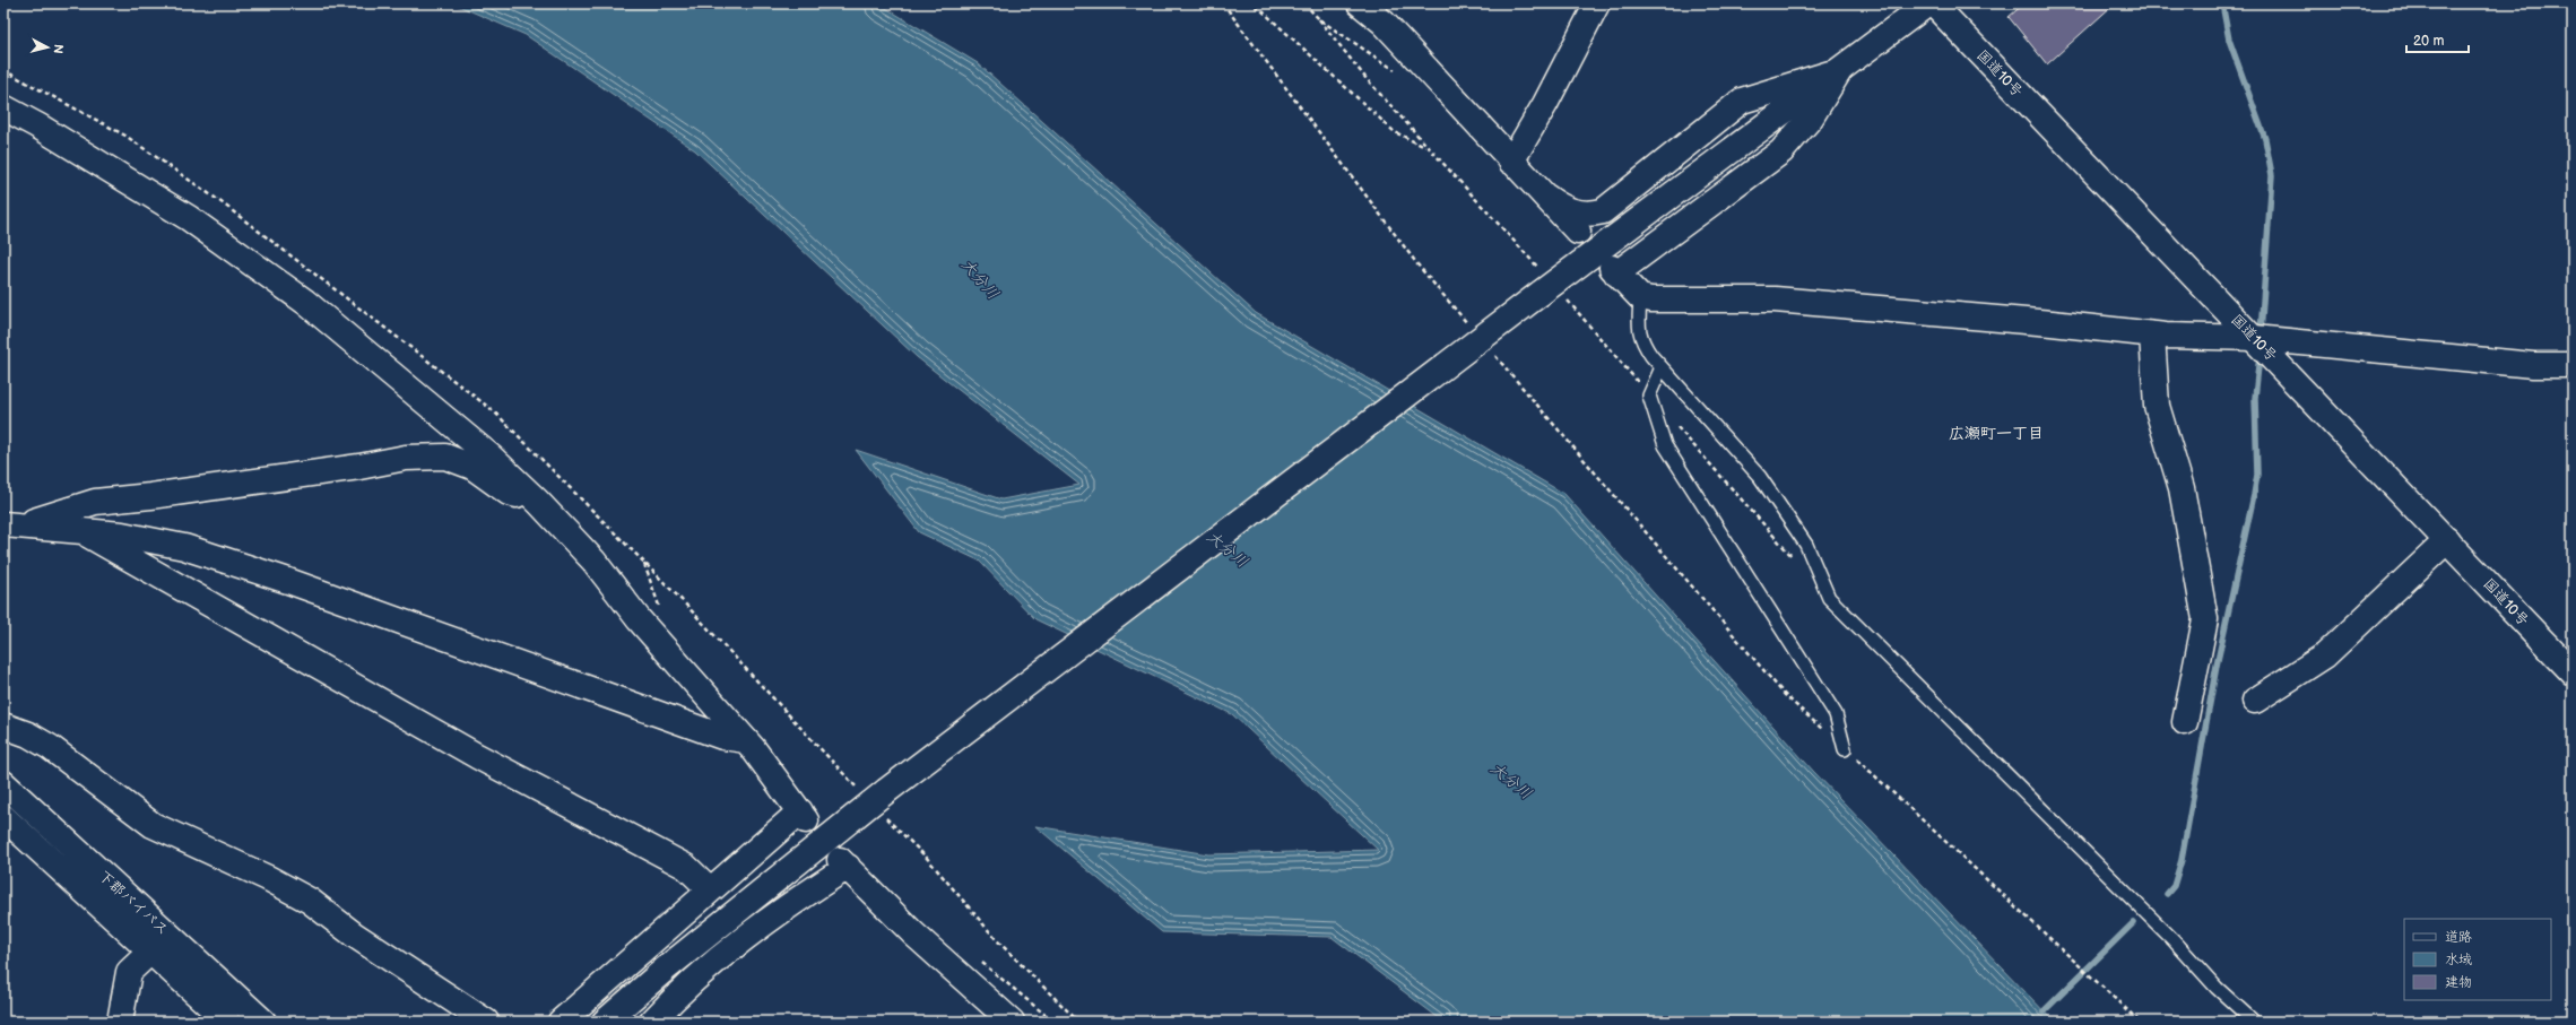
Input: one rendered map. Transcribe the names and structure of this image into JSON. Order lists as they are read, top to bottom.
{
  "streets": {
    "main road": ["国道10号", "下郡バイパス"]
  },
  "districts": ["広瀬町一丁目"],
  "water": ["大分川"],
  "legend": ["道路", "水域", "建物"],
  "scale_bar": "20 m",
  "north": "right"
}
